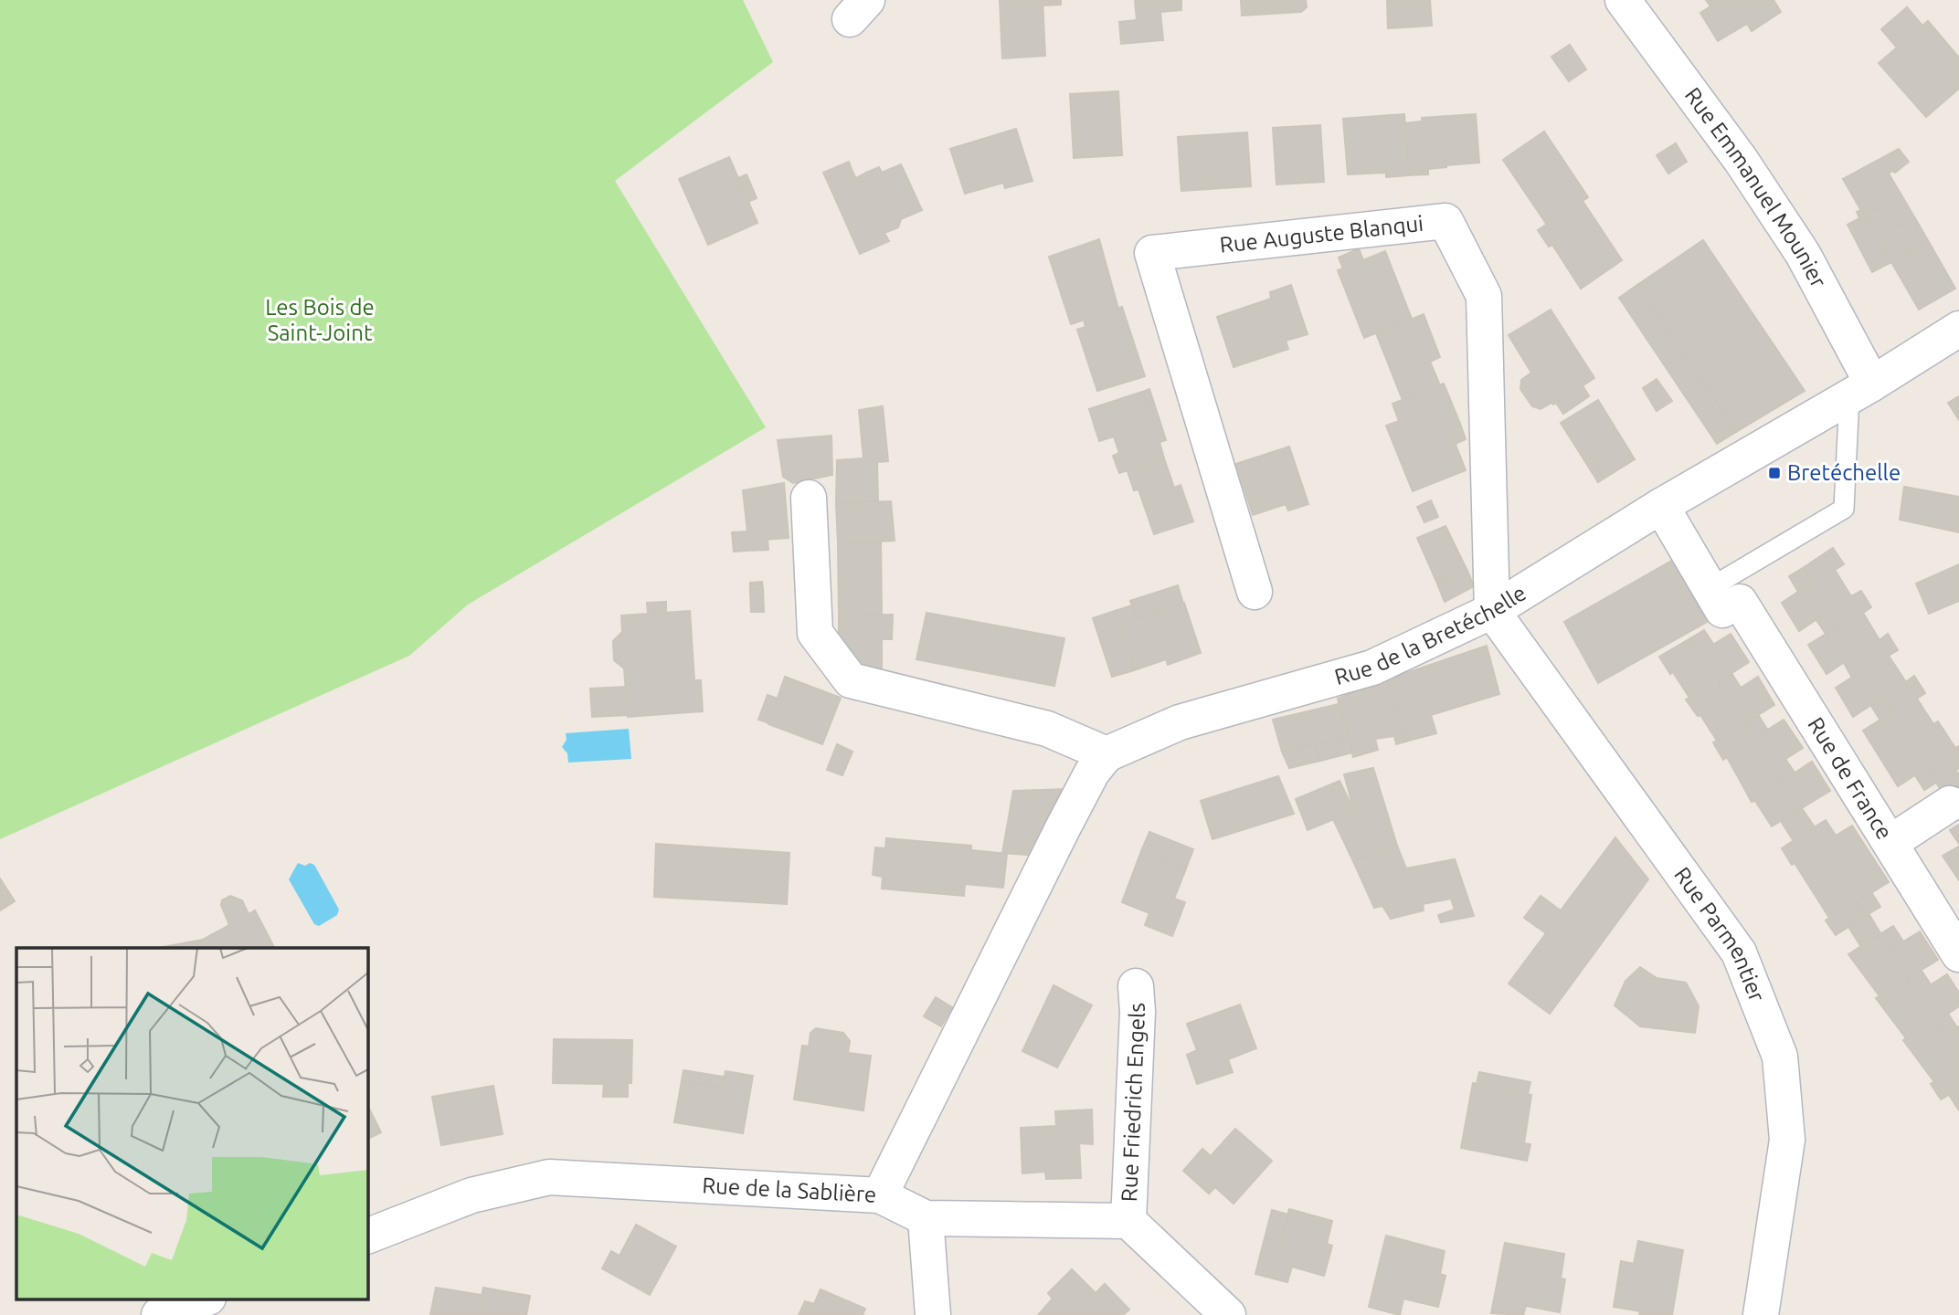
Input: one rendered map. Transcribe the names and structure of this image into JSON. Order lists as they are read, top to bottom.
{
  "streets": {
    "street": [
      "Rue Emmanuel Mounier",
      "Rue Auguste Blanqui",
      "Rue de la Bretéchelle",
      "Rue de France",
      "Rue Parmentier",
      "Rue Friedrich Engels",
      "Rue de la Sablière"
    ]
  },
  "crossings": [
    ["Rue Emmanuel Mounier", "Rue de la Bretéchelle"],
    ["Rue Auguste Blanqui", "Rue de la Bretéchelle"],
    ["Rue Auguste Blanqui", "Rue Parmentier"],
    ["Rue de la Bretéchelle", "Rue de France"],
    ["Rue de la Bretéchelle", "Rue Parmentier"],
    ["Rue de la Bretéchelle", "Rue de la Sablière"],
    ["Rue Friedrich Engels", "Rue de la Sablière"]
  ],
  "parks": ["Les Bois de Saint-Joint"],
  "places": {
    "transit": ["Bretéchelle"]
  }
}
